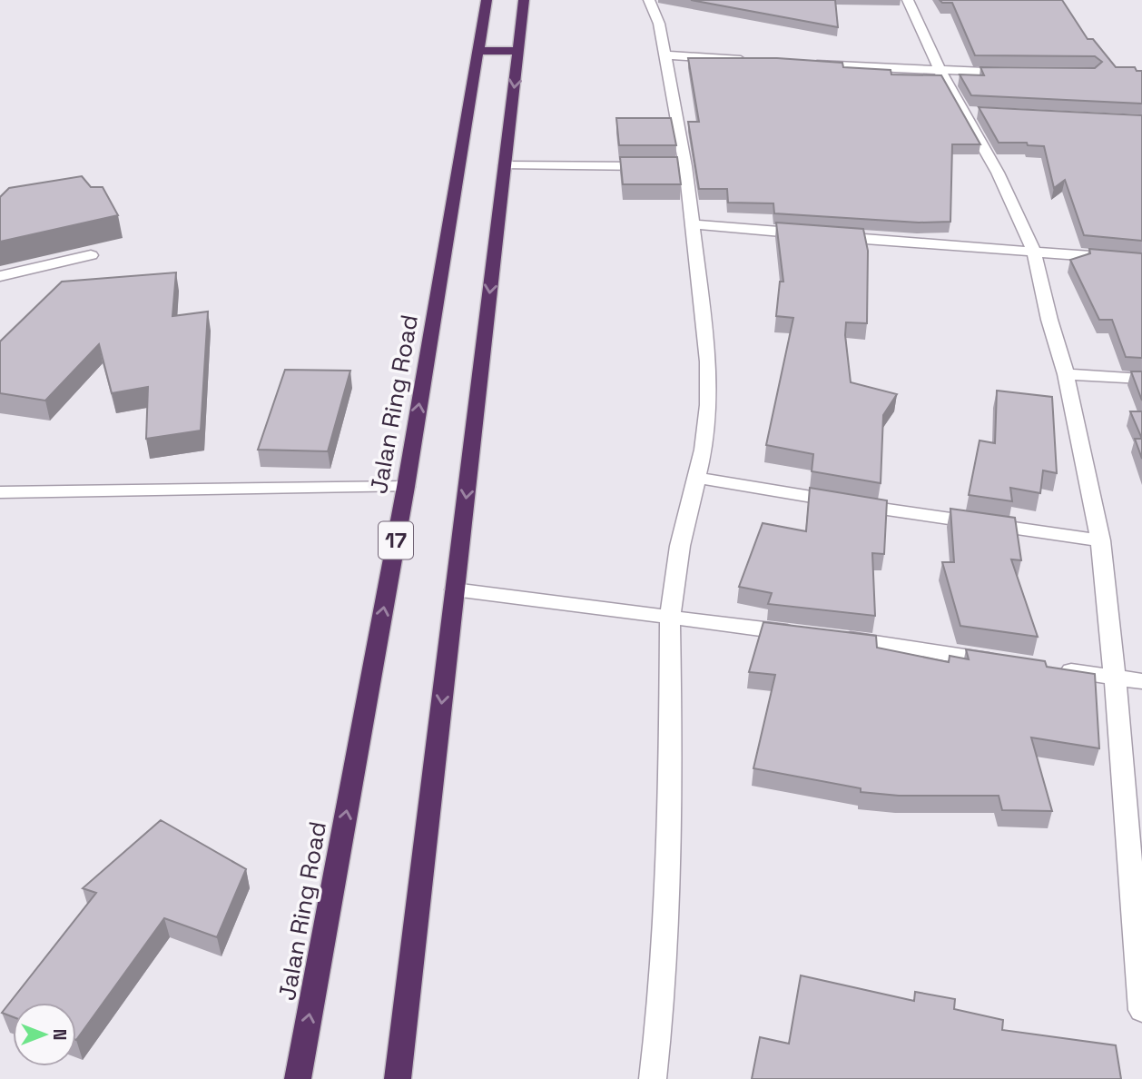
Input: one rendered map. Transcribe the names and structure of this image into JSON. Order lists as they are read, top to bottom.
{
  "streets": {
    "highway": ["Jalan Ring Road", "17"]
  },
  "north": "right"
}
